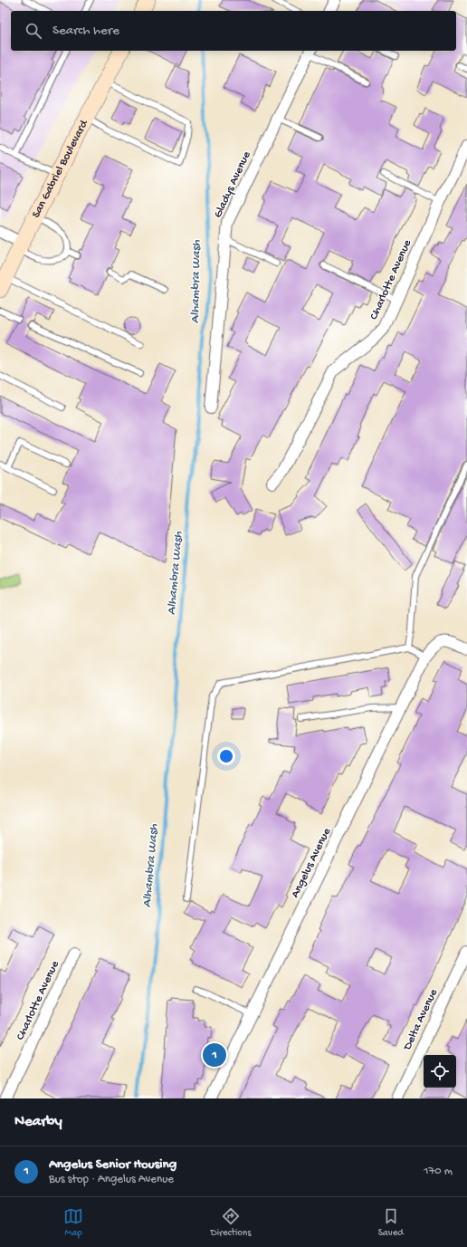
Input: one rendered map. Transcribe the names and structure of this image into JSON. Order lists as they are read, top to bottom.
{
  "streets": {
    "main road": ["San Gabriel Boulevard"],
    "street": [
      "Gladys Avenue",
      "Charlotte Avenue",
      "Angelus Avenue",
      "Delta Avenue"
    ]
  },
  "water": ["Alhambra Wash"],
  "page": {
    "search": "Search here",
    "pins": "1",
    "heading": "Nearby",
    "list": [
      {
        "mark": "1",
        "name": "Angelus Senior Housing",
        "note": "Bus stop · Angelus Avenue",
        "value": "170 m"
      }
    ],
    "nav": ["Map", "Directions", "Saved"]
  }
}
